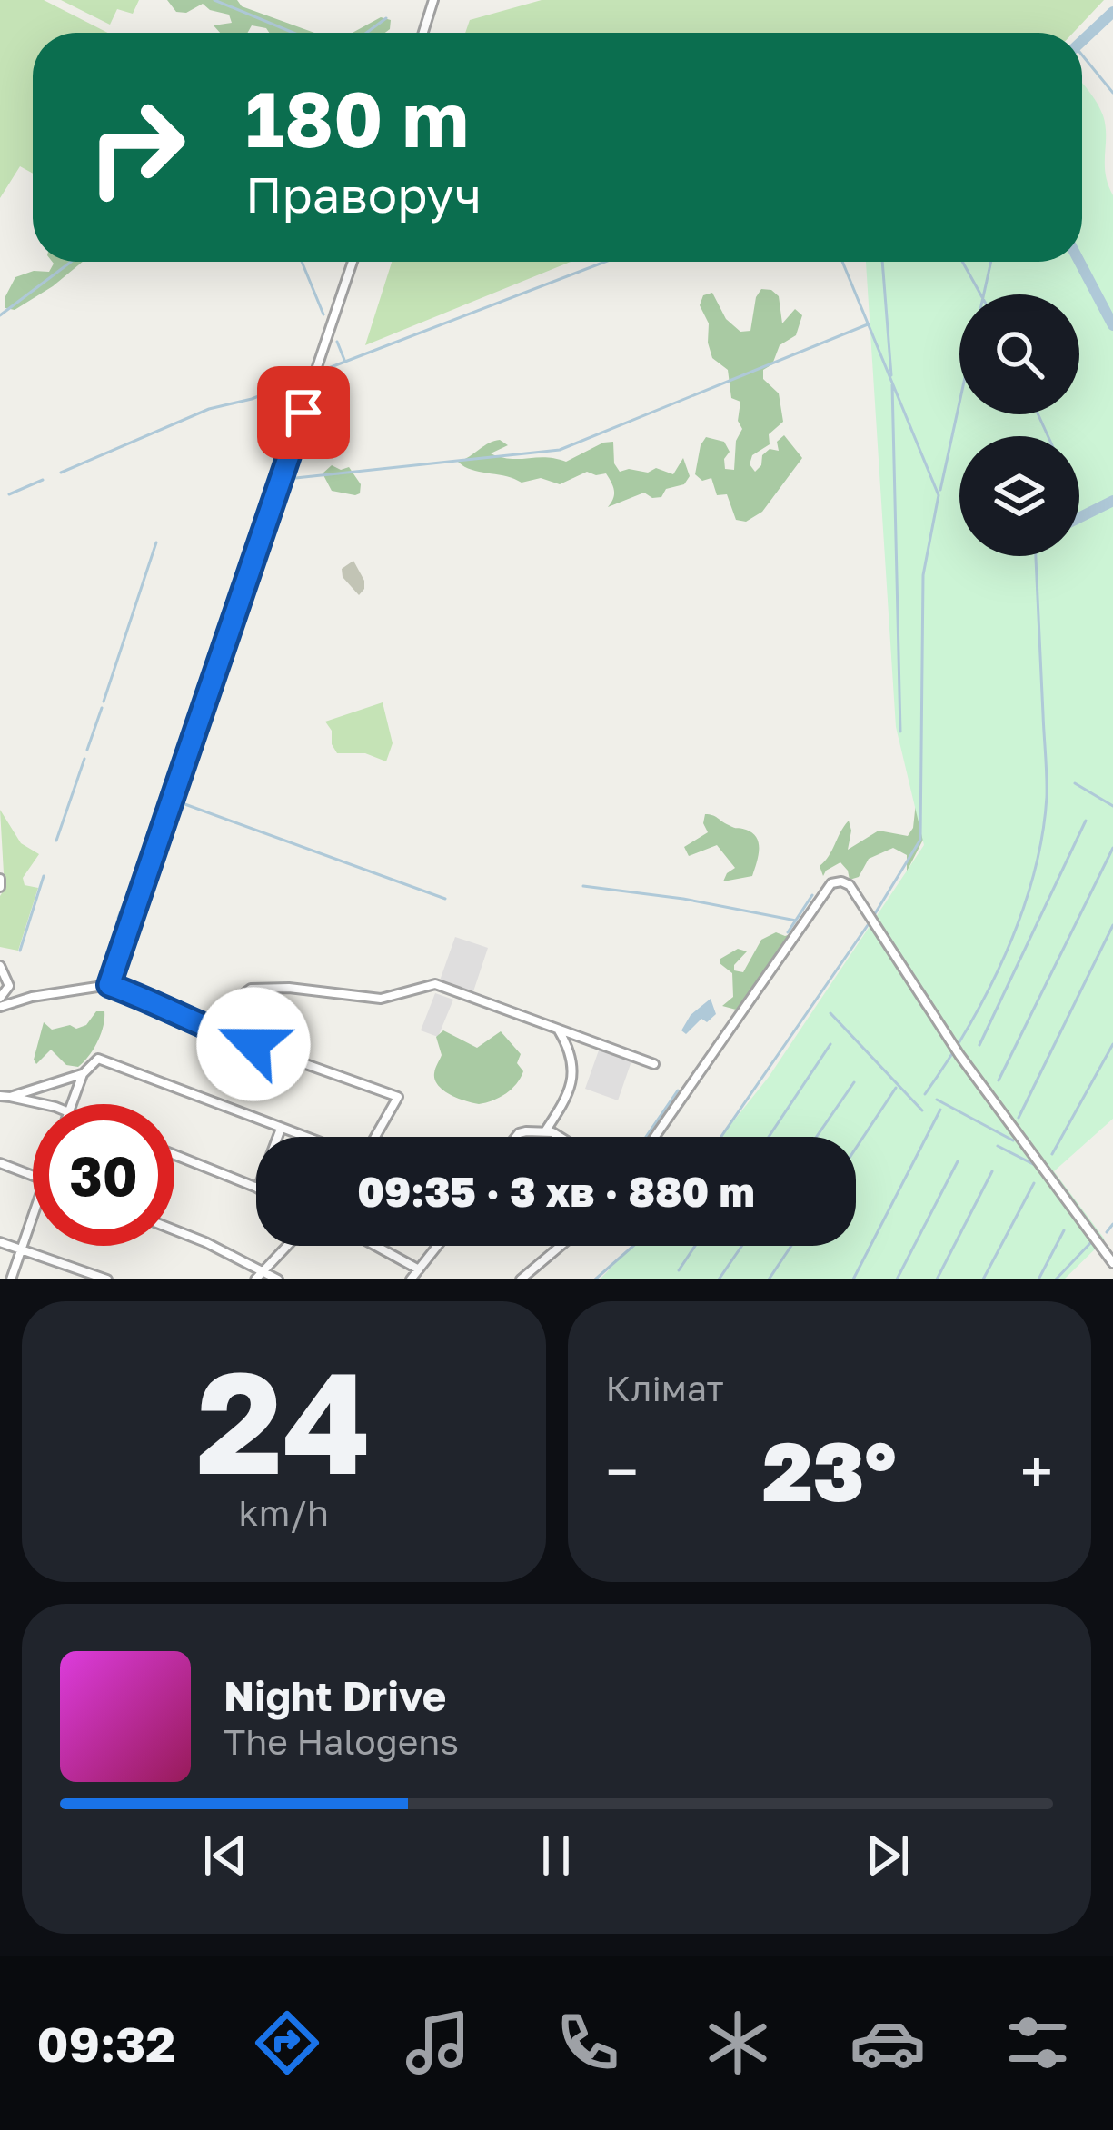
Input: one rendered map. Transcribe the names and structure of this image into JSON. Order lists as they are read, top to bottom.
{
  "page": {
    "turn": ["180 m", "Праворуч"],
    "limit": "30",
    "trip": "09:35 · 3 хв · 880 m",
    "tile": [
      ["24", "km/h"],
      "Клімат"
    ],
    "heat": ["−", "23°", "+"],
    "song": ["Night Drive", "The Halogens"],
    "tabs": "09:32"
  }
}
